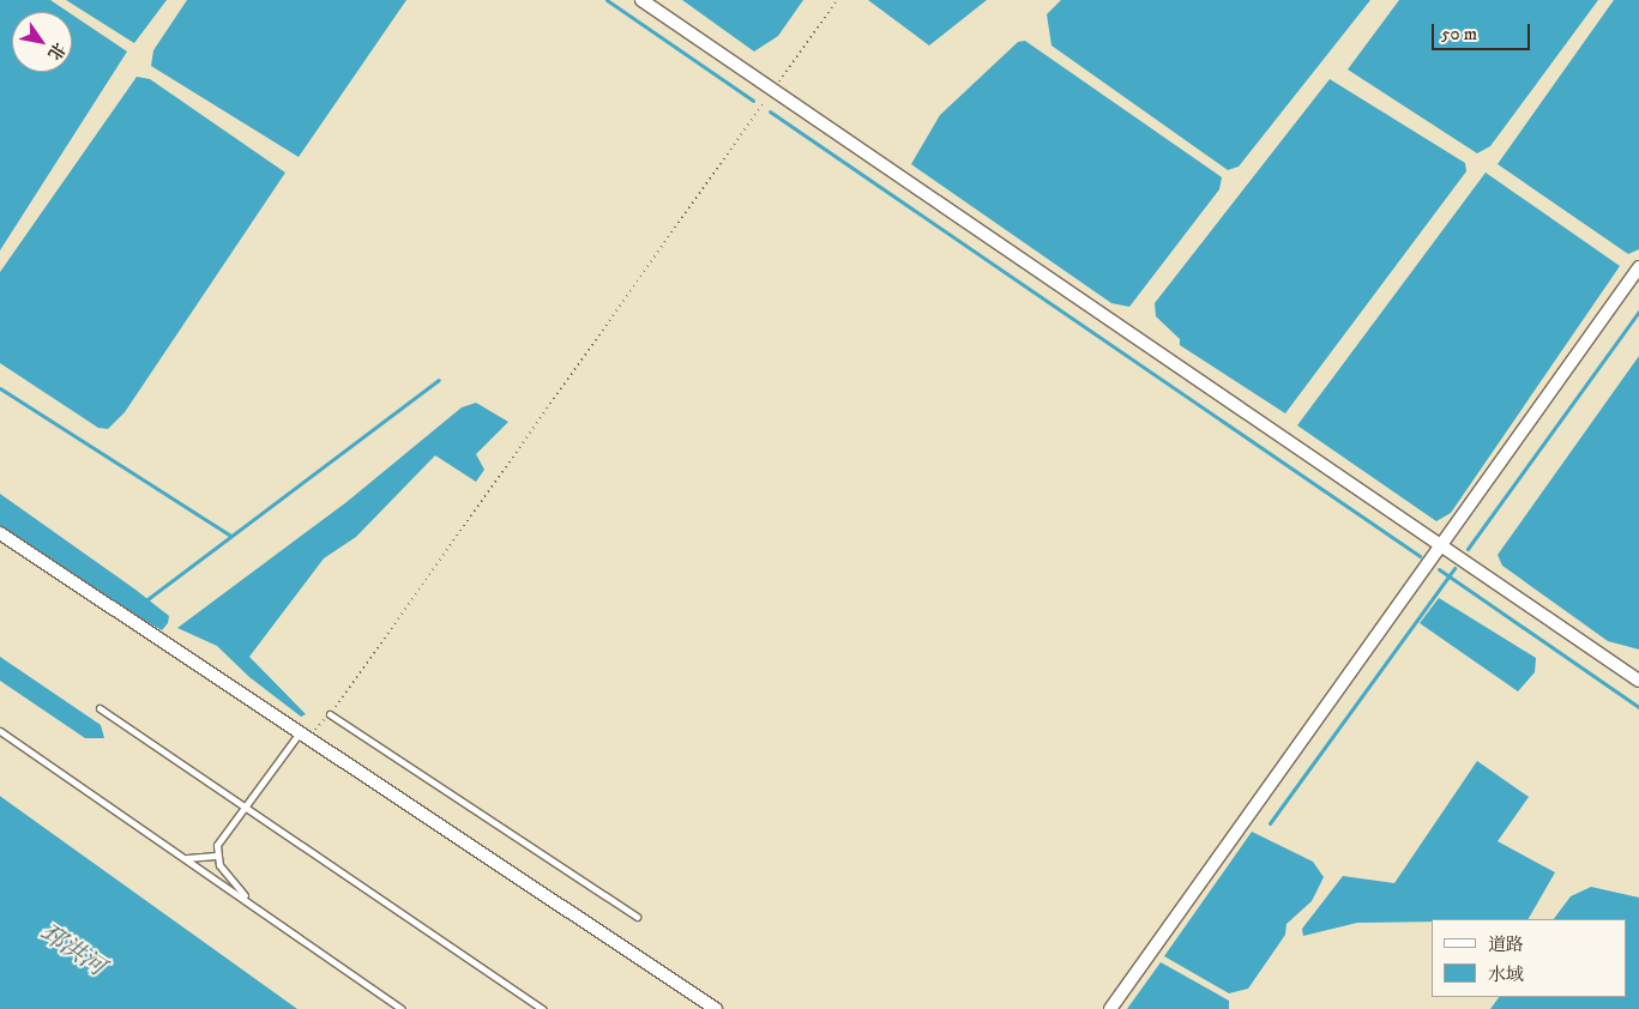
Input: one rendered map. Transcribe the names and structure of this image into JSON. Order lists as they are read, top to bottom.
{
  "water": ["邳洪河"],
  "legend": ["道路", "水域"],
  "scale_bar": "50 m",
  "north": "bottom right"
}
